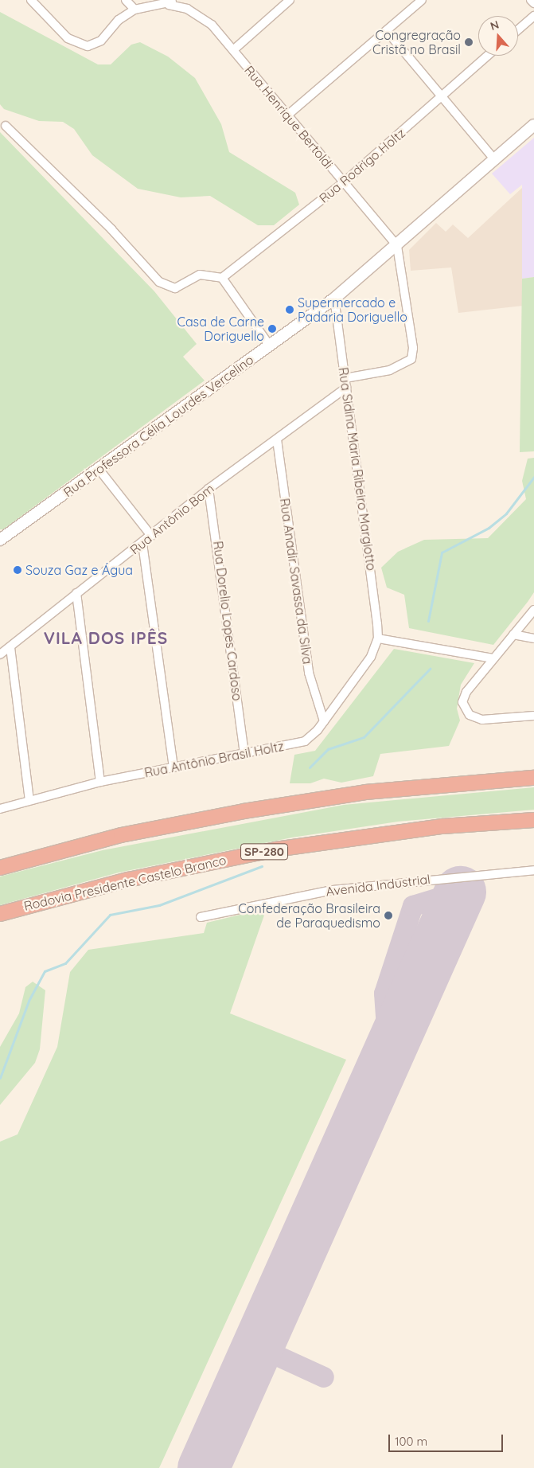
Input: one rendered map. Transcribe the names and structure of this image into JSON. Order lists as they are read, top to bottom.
{
  "streets": {
    "highway": ["SP-280", "Rodovia Presidente Castelo Branco"],
    "main road": ["Rua Professora Célia Lourdes Vercelino"],
    "street": [
      "Rua Henrique Bertoldi",
      "Rua Rodrigo Holtz",
      "Rua Sidina Maria Ribeiro Margiotto",
      "Rua Antônio Bom",
      "Rua Anadir Savassa da Silva",
      "Rua Dorelio Lopes Cardoso",
      "Rua Antônio Brasil Holtz",
      "Avenida Industrial"
    ]
  },
  "crossings": [
    ["Rua Henrique Bertoldi", "Rua Rodrigo Holtz"],
    ["Rua Henrique Bertoldi", "Rua Professora Célia Lourdes Vercelino"],
    ["Rua Professora Célia Lourdes Vercelino", "Rua Sidina Maria Ribeiro Margiotto"],
    ["Rua Sidina Maria Ribeiro Margiotto", "Rua Antônio Bom"],
    ["Rua Sidina Maria Ribeiro Margiotto", "Rua Antônio Brasil Holtz"],
    ["Rua Antônio Bom", "Rua Anadir Savassa da Silva"],
    ["Rua Antônio Bom", "Rua Dorelio Lopes Cardoso"],
    ["Rua Anadir Savassa da Silva", "Rua Antônio Brasil Holtz"],
    ["Rua Dorelio Lopes Cardoso", "Rua Antônio Brasil Holtz"]
  ],
  "districts": ["VILA DOS IPÊS"],
  "places": [
    "Congregração Cristã no Brasil",
    "Supermercado e Padaria Doriguello",
    "Casa de Carne Doriguello",
    "Souza Gaz e Água",
    "Confederação Brasileira de Paraquedismo"
  ],
  "scale_bar": "100 m",
  "north": "top"
}
